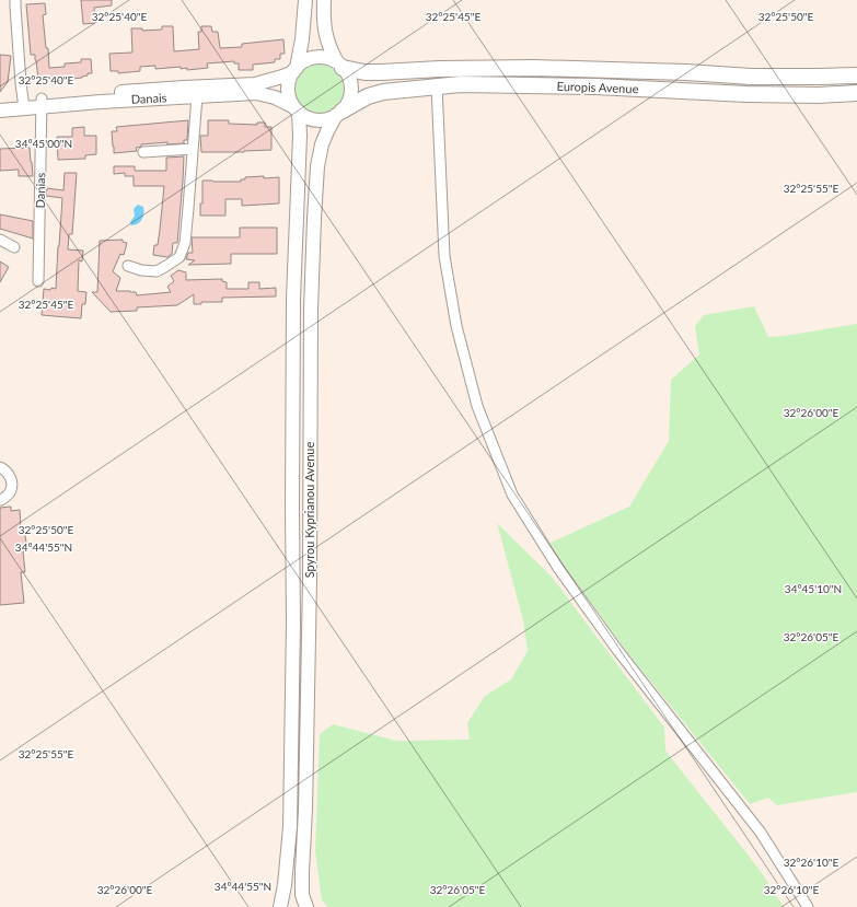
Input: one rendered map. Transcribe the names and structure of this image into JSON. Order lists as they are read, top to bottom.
{
  "streets": {
    "highway": ["Europis Avenue"],
    "main road": ["Danais", "Spyrou Kyprianou Avenue"],
    "street": ["Danias"]
  },
  "crossings": [
    ["Europis Avenue", "Danais"],
    ["Europis Avenue", "Spyrou Kyprianou Avenue"],
    ["Danais", "Danias"],
    ["Danais", "Spyrou Kyprianou Avenue"]
  ],
  "coordinates": [
    "32°25'40\"E",
    "32°25'45\"E",
    "32°25'50\"E",
    "34°45'00\"N",
    "32°25'55\"E",
    "32°26'00\"E",
    "34°44'55\"N",
    "34°45'10\"N",
    "32°26'05\"E",
    "32°26'10\"E"
  ]
}
